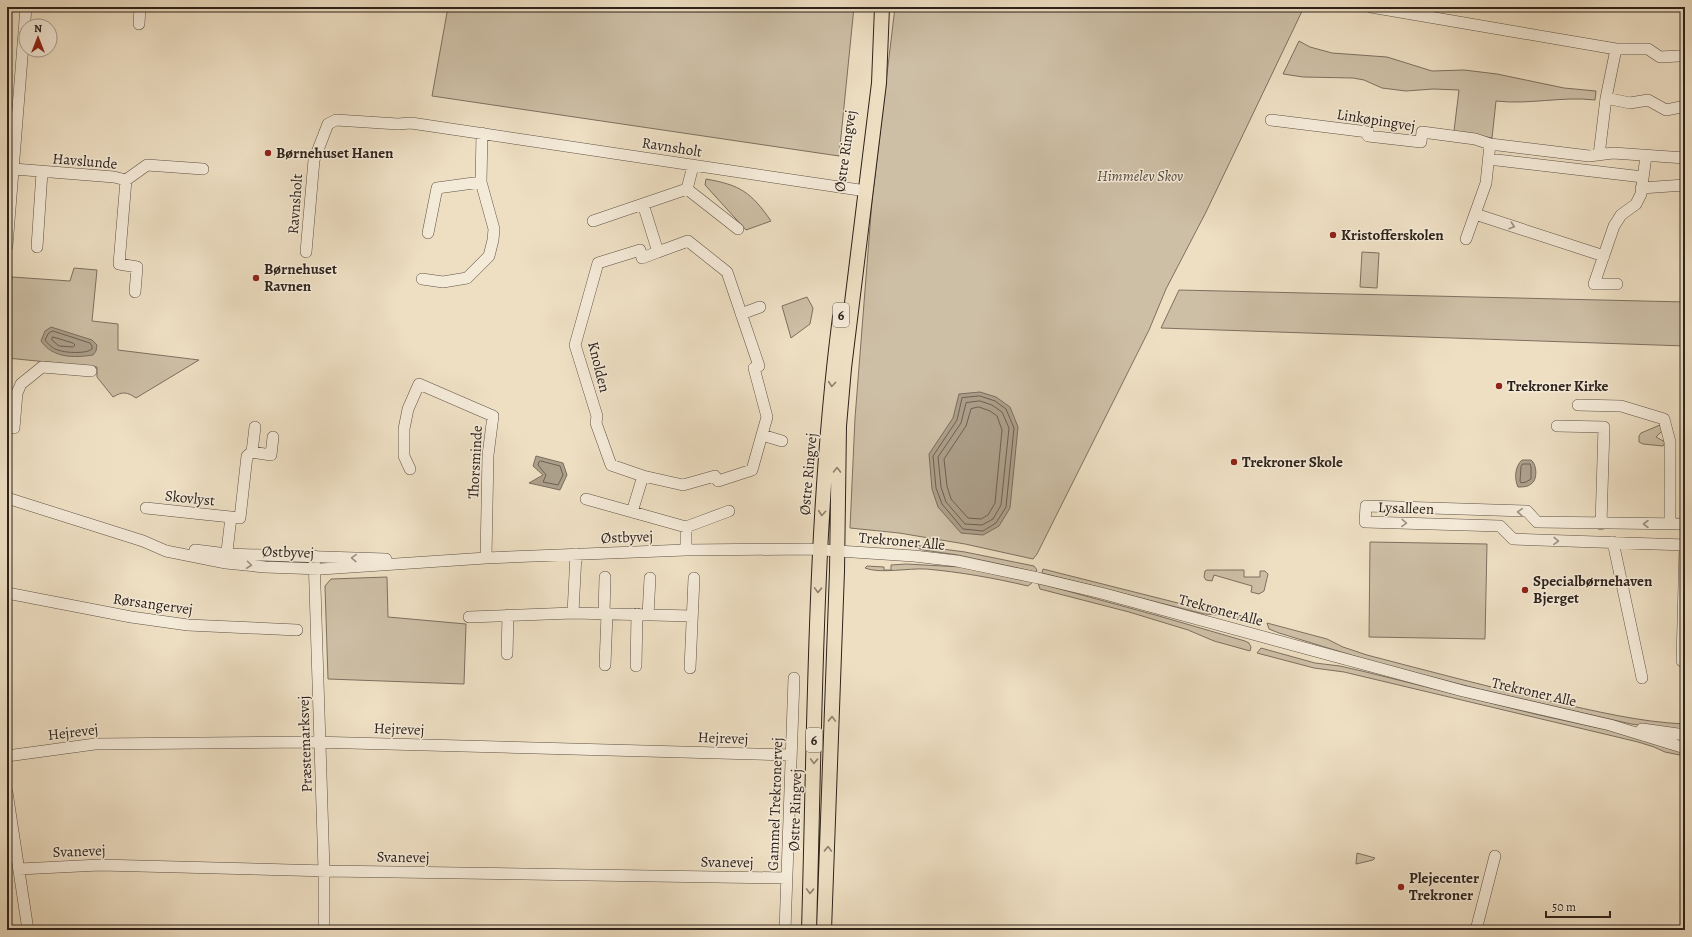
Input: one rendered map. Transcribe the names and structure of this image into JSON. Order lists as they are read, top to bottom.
{
  "streets": {
    "main road": ["Østre Ringvej", "6"],
    "street": [
      "Linkøpingvej",
      "Ravnsholt",
      "Havslunde",
      "Knolden",
      "Thorsminde",
      "Skovlyst",
      "Lysalleen",
      "Østbyvej",
      "Trekroner Alle",
      "Rørsangervej",
      "Hejrevej",
      "Præstemarksvej",
      "Gammel Trekronervej",
      "Svanevej"
    ]
  },
  "crossings": [
    ["Ravnsholt", "Østre Ringvej"],
    ["Østre Ringvej", "Østbyvej"],
    ["Østre Ringvej", "Trekroner Alle"],
    ["Thorsminde", "Østbyvej"],
    ["Skovlyst", "Østbyvej"],
    ["Østbyvej", "Trekroner Alle"],
    ["Østbyvej", "Præstemarksvej"],
    ["Hejrevej", "Præstemarksvej"],
    ["Hejrevej", "Gammel Trekronervej"],
    ["Præstemarksvej", "Svanevej"],
    ["Gammel Trekronervej", "Svanevej"]
  ],
  "parks": ["Himmelev Skov"],
  "places": [
    "Børnehuset Hanen",
    "Kristofferskolen",
    "Børnehuset Ravnen",
    "Trekroner Kirke",
    "Trekroner Skole",
    "Specialbørnehaven Bjerget",
    "Plejecenter Trekroner"
  ],
  "scale_bar": "50 m",
  "north": "top"
}
